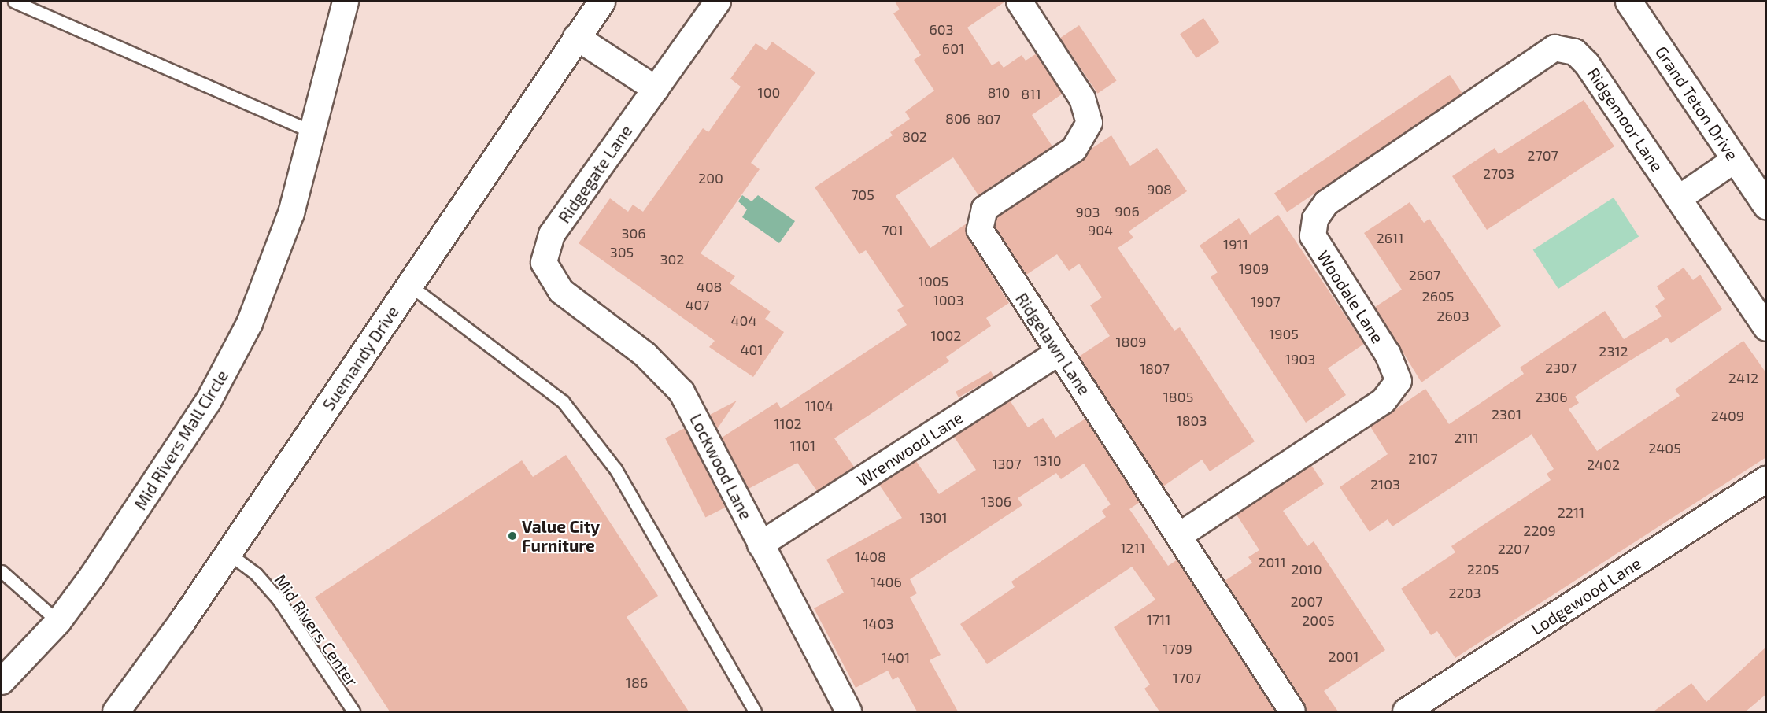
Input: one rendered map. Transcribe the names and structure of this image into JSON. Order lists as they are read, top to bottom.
{
  "streets": {
    "street": [
      "Grand Teton Drive",
      "Ridgemoor Lane",
      "Ridgegate Lane",
      "Woodale Lane",
      "Ridgelawn Lane",
      "Suemandy Drive",
      "Mid Rivers Mall Circle",
      "Wrenwood Lane",
      "Lockwood Lane",
      "Lodgewood Lane"
    ],
    "lane": ["Mid Rivers Center"]
  },
  "crossings": [
    ["Ridgemoor Lane", "Woodale Lane"],
    ["Ridgegate Lane", "Lockwood Lane"],
    ["Woodale Lane", "Ridgelawn Lane"],
    ["Ridgelawn Lane", "Wrenwood Lane"],
    ["Suemandy Drive", "Mid Rivers Center"],
    ["Wrenwood Lane", "Lockwood Lane"]
  ],
  "places": ["Value City Furniture"],
  "house_numbers": [
    "603",
    "601",
    "100",
    "810",
    "811",
    "806",
    "807",
    "802",
    "2707",
    "2703",
    "200",
    "908",
    "705",
    "906",
    "903",
    "701",
    "904",
    "306",
    "2611",
    "1911",
    "305",
    "302",
    "1909",
    "2607",
    "1005",
    "408",
    "2605",
    "1003",
    "1907",
    "407",
    "2603",
    "404",
    "1905",
    "1002",
    "1809",
    "401",
    "2312",
    "1903",
    "2307",
    "1807",
    "2412",
    "1805",
    "2306",
    "1104",
    "2301",
    "2409",
    "1803",
    "1102",
    "2111",
    "1101",
    "2405",
    "2107",
    "1310",
    "1307",
    "2402",
    "2103",
    "1306",
    "2211",
    "1301",
    "2209",
    "1211",
    "2207",
    "1408",
    "2011",
    "2010",
    "2205",
    "1406",
    "2203",
    "2007",
    "1711",
    "2005",
    "1403",
    "1709",
    "2001",
    "1401",
    "1707",
    "186"
  ]
}
